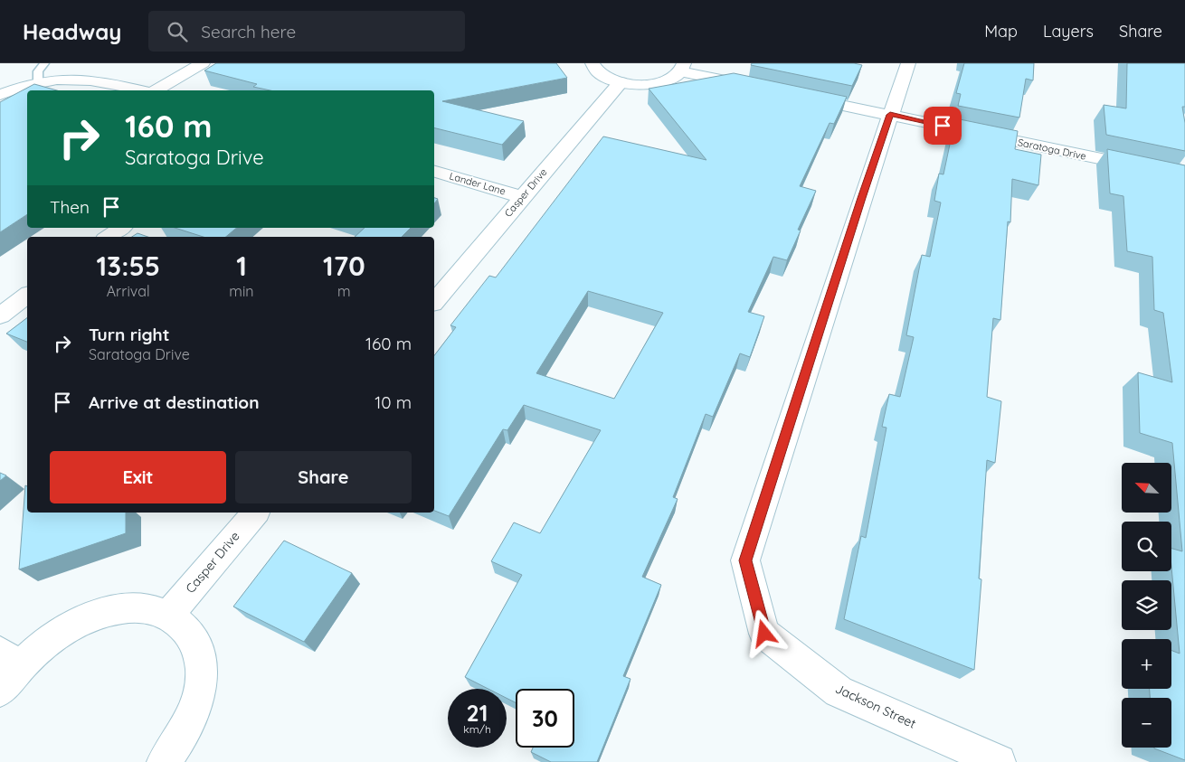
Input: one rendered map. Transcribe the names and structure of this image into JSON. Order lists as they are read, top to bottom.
{
  "streets": {
    "street": [
      "Saratoga Drive",
      "Lander Lane",
      "Casper Drive",
      "Jackson Street"
    ]
  },
  "crossings": [
    ["Saratoga Drive", "Jackson Street"],
    ["Lander Lane", "Casper Drive"]
  ],
  "north": "top left",
  "page": {
    "header": "Headway",
    "search": "Search here",
    "nav": ["Map", "Layers", "Share"],
    "turn": ["160 m", "Saratoga Drive"],
    "then": "Then",
    "eta": [
      "13:55",
      "Arrival",
      "1",
      "min",
      "170",
      "m"
    ],
    "list": [
      {
        "name": "Turn right",
        "note": "Saratoga Drive",
        "value": "160 m"
      },
      {
        "name": "Arrive at destination",
        "value": "10 m"
      }
    ],
    "buttons": ["Exit", "Share"],
    "map_buttons": ["+", "−"],
    "speed": "21 km/h",
    "limit": "30"
  }
}
